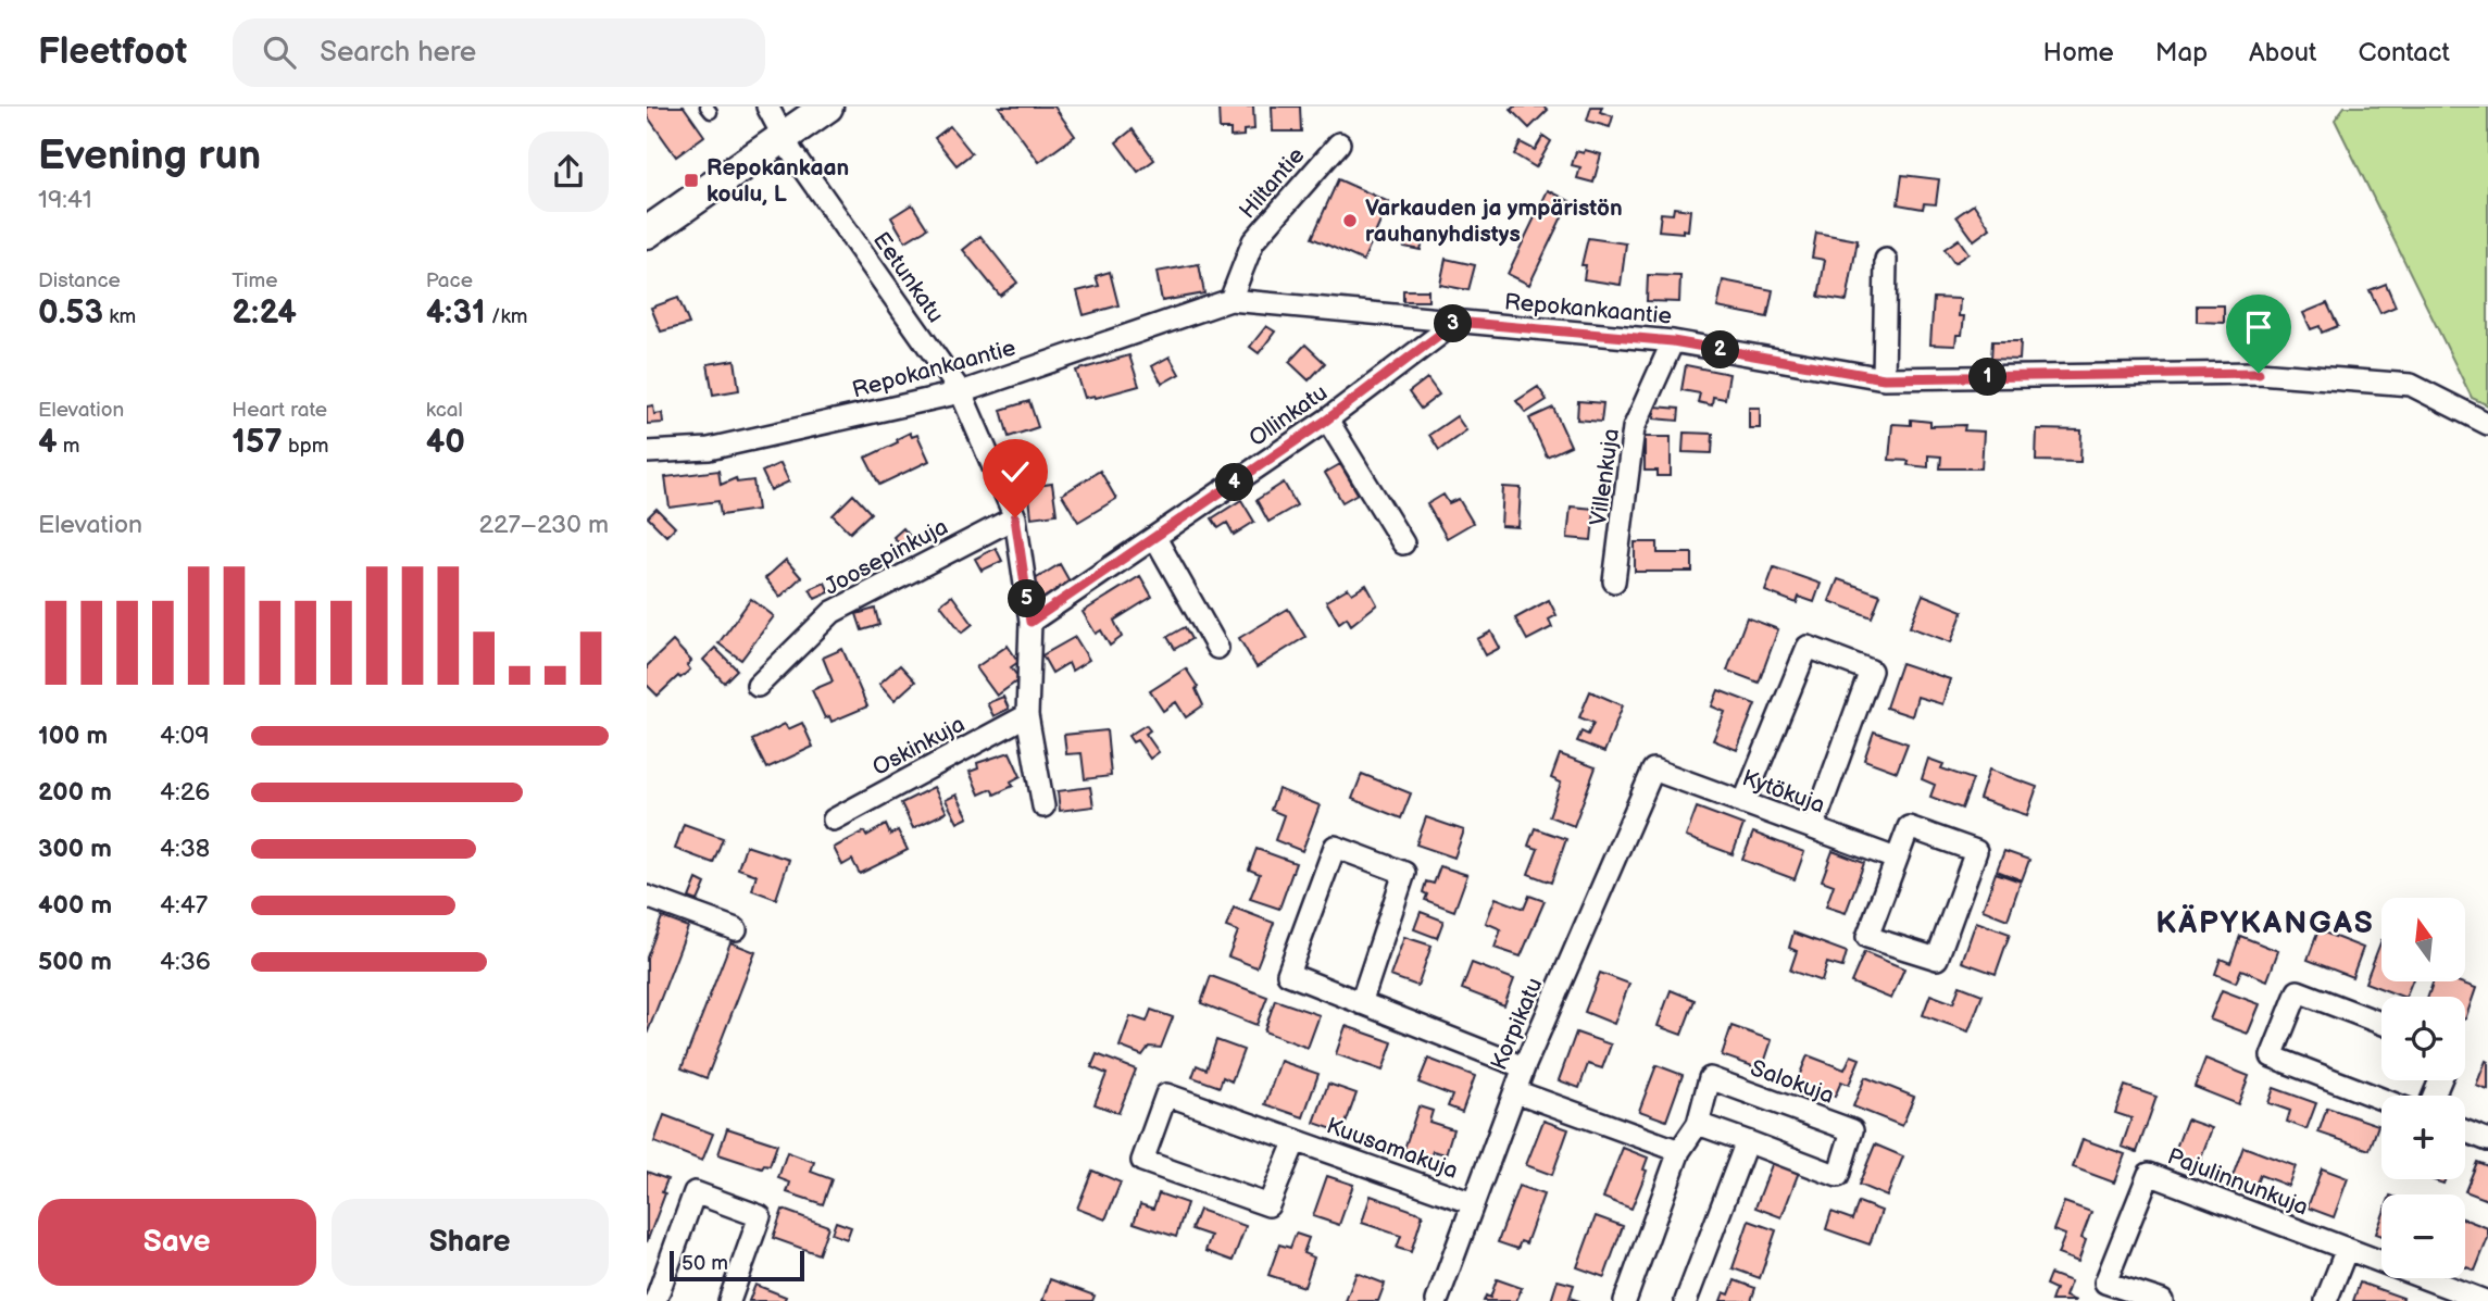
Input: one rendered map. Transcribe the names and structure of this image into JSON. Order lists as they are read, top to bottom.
{
  "streets": {
    "street": [
      "Hiltantie",
      "Eetunkatu",
      "Repokankaantie",
      "Ollinkatu",
      "Villenkuja",
      "Joosepinkuja",
      "Oskinkuja",
      "Kytökuja",
      "Korpikatu",
      "Salokuja",
      "Kuusamakuja",
      "Pajulinnunkuja"
    ]
  },
  "crossings": [
    ["Hiltantie", "Repokankaantie"],
    ["Eetunkatu", "Repokankaantie"],
    ["Eetunkatu", "Ollinkatu"],
    ["Eetunkatu", "Joosepinkuja"],
    ["Eetunkatu", "Oskinkuja"],
    ["Repokankaantie", "Ollinkatu"],
    ["Repokankaantie", "Villenkuja"],
    ["Kytökuja", "Korpikatu"],
    ["Korpikatu", "Kuusamakuja"]
  ],
  "districts": ["KÄPYKANGAS"],
  "places": {
    "transit": ["Repokankaan koulu, L"],
    "other": ["Varkauden ja ympäristön rauhanyhdistys"]
  },
  "scale_bar": "50 m",
  "north": "top",
  "page": {
    "header": "Fleetfoot",
    "search": "Search here",
    "nav": [
      "Home",
      "Map",
      "About",
      "Contact"
    ],
    "heading": ["Evening run", "19:41"],
    "stats": [
      ["Distance", "0.53 km"],
      ["Time", "2:24"],
      ["Pace", "4:31 /km"],
      ["Elevation", "4 m"],
      ["Heart rate", "157 bpm"],
      ["kcal", "40"]
    ],
    "pins": [
      "3",
      "2",
      "1",
      "4",
      "5"
    ],
    "chart": ["Elevation", "227–230 m"],
    "list": [
      {
        "name": "100 m",
        "note": "4:09"
      },
      {
        "name": "200 m",
        "note": "4:26"
      },
      {
        "name": "300 m",
        "note": "4:38"
      },
      {
        "name": "400 m",
        "note": "4:47"
      },
      {
        "name": "500 m",
        "note": "4:36"
      }
    ],
    "map_buttons": ["+", "−"],
    "buttons": ["Save", "Share"],
    "scale": "50 m"
  }
}
